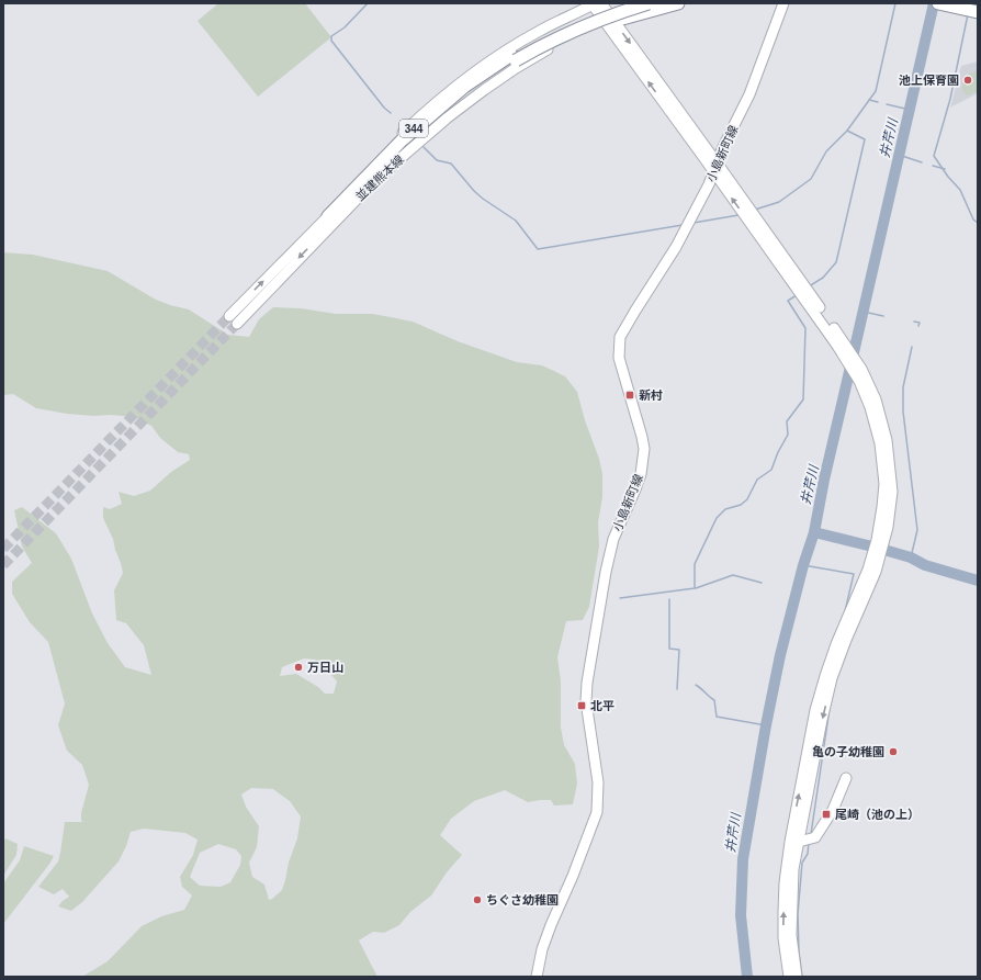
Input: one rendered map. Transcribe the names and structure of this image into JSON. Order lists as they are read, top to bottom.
{
  "streets": {
    "highway": ["344"],
    "main road": ["小島新町線", "並建熊本線"]
  },
  "crossings": [
    ["344", "並建熊本線"]
  ],
  "water": ["井芹川"],
  "places": {
    "other": [
      "池上保育園",
      "万日山",
      "亀の子幼稚園",
      "ちぐさ幼稚園"
    ],
    "transit": ["新村", "北平", "尾崎（池の上）"]
  }
}
